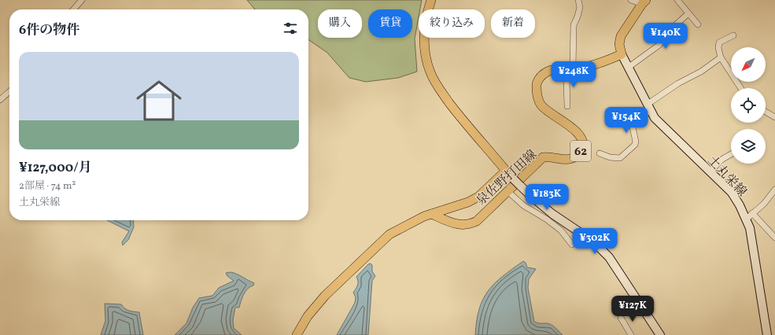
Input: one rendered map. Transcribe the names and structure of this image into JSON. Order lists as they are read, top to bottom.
{
  "streets": {
    "main road": ["62", "土丸栄線", "泉佐野打田線"]
  },
  "crossings": [
    ["土丸栄線", "泉佐野打田線"]
  ],
  "north": "bottom left",
  "page": {
    "chip": [
      "購入",
      "賃貸",
      "絞り込み",
      "新着"
    ],
    "heading": "6件の物件",
    "price": [
      "¥140K",
      "¥248K",
      "¥154K",
      "¥183K",
      "¥302K",
      "¥127K"
    ],
    "list": [
      {
        "name": "¥127,000/月",
        "note": "2部屋 · 74 m² · 土丸栄線"
      }
    ]
  }
}
